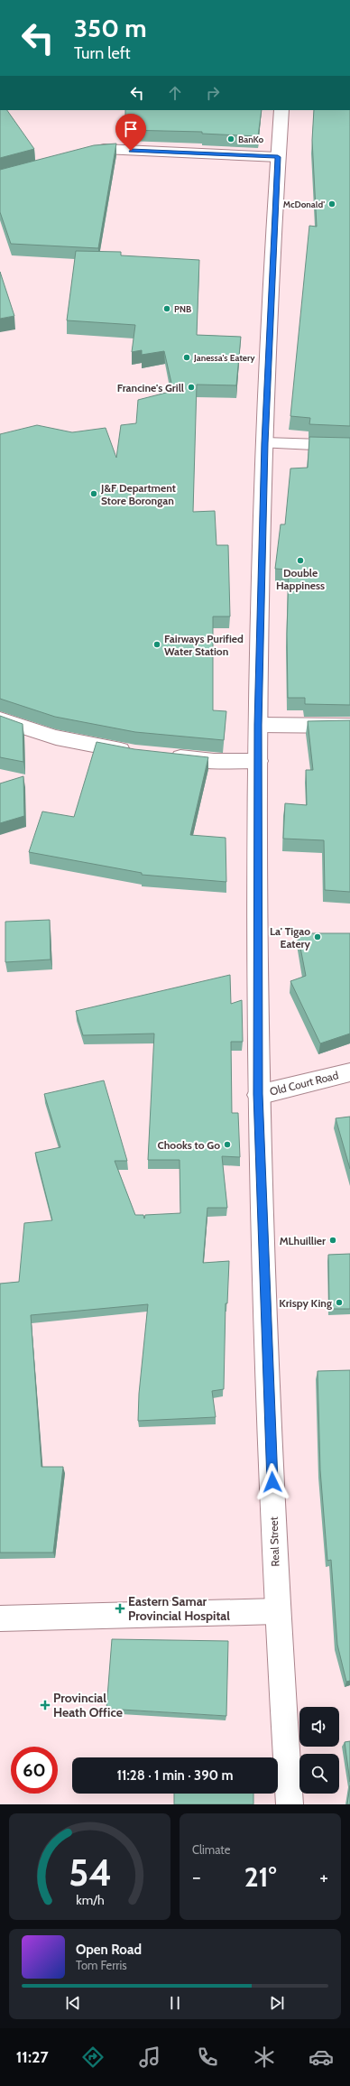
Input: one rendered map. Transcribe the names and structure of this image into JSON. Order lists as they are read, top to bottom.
{
  "streets": {
    "main road": ["Old Court Road", "Real Street"]
  },
  "crossings": [
    ["Old Court Road", "Real Street"]
  ],
  "places": {
    "other": [
      "BanKo",
      "McDonald'",
      "PNB",
      "Janessa's Eatery",
      "Francine's Grill",
      "J&F Department Store Borongan",
      "Double Happiness",
      "Fairways Purified Water Station",
      "La' Tigao Eatery",
      "Chooks to Go",
      "MLhuillier",
      "Krispy King"
    ],
    "health": ["Eastern Samar Provincial Hospital", "Provincial Heath Office"]
  },
  "page": {
    "turn": ["350 m", "Turn left"],
    "limit": "60",
    "trip": "11:28 · 1 min · 390 m",
    "tile": "Climate",
    "heat": ["−", "21°", "+"],
    "song": ["Open Road", "Tom Ferris"],
    "tabs": "11:27",
    "gauge": ["54", "km/h"]
  }
}
